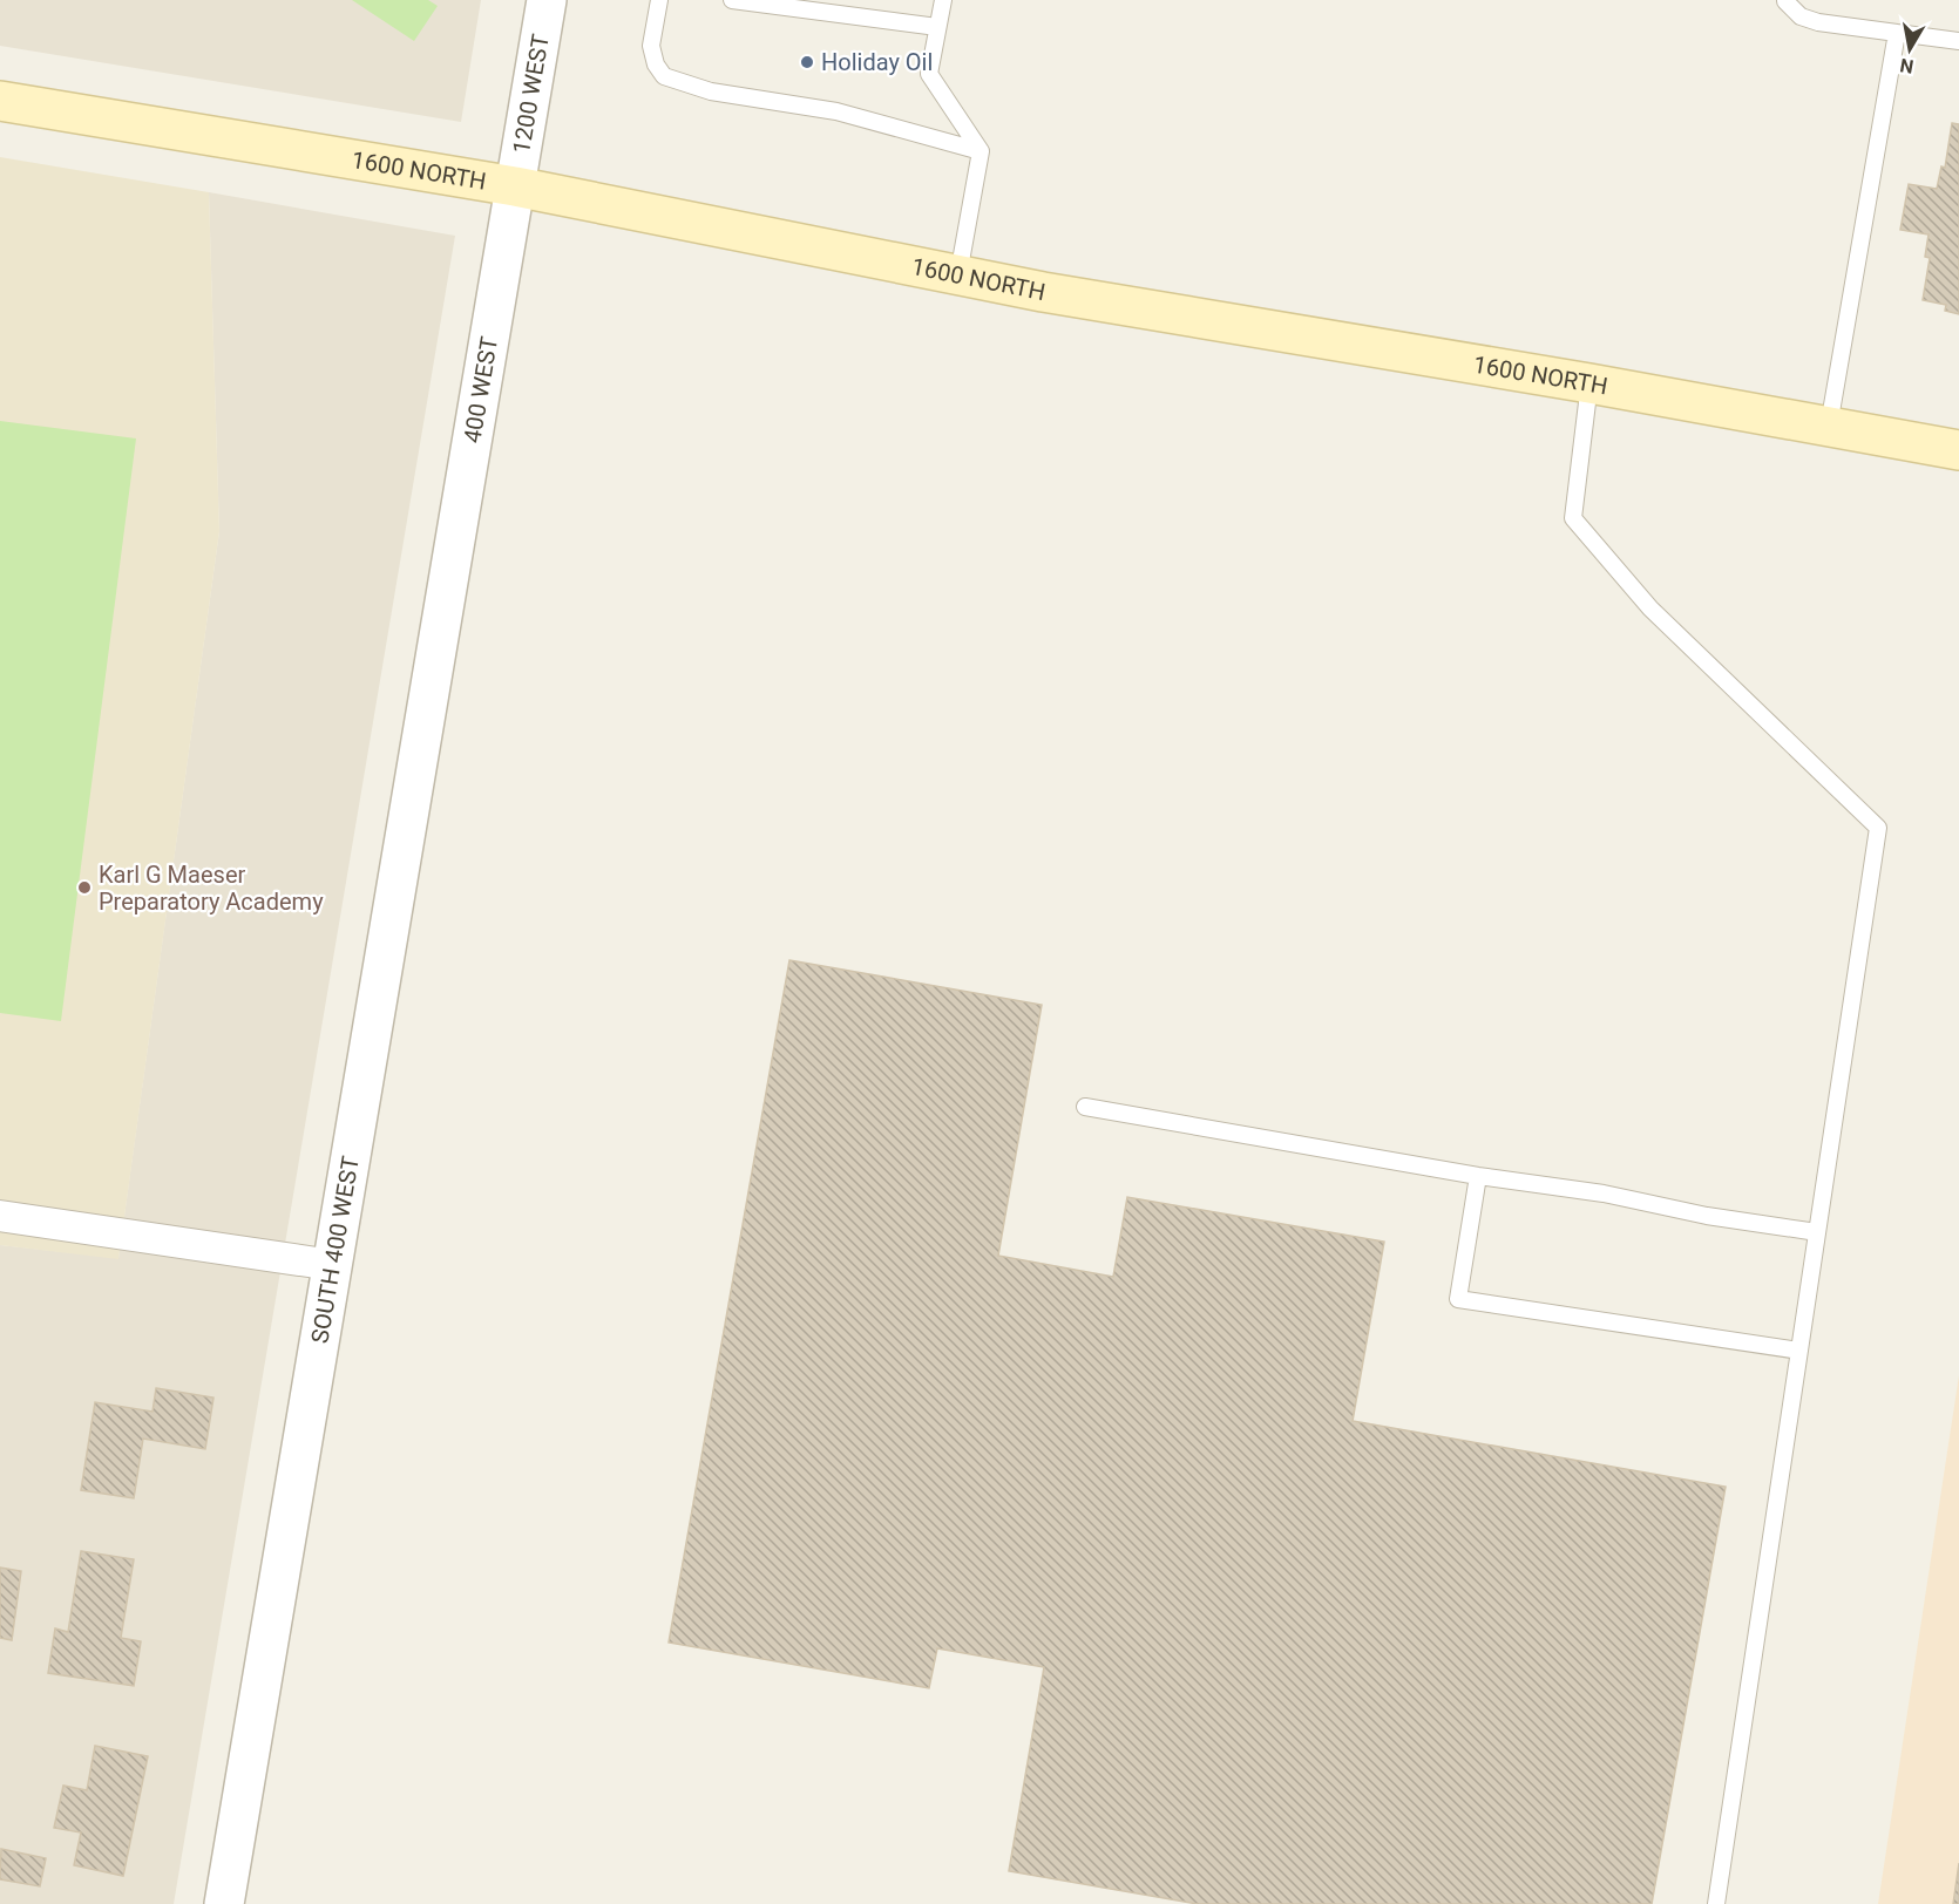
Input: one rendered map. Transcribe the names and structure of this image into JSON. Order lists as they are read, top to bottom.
{
  "streets": {
    "main road": ["1600 NORTH"],
    "street": ["1200 WEST", "400 WEST", "SOUTH 400 WEST"]
  },
  "crossings": [
    ["1200 WEST", "1600 NORTH"],
    ["1200 WEST", "400 WEST"],
    ["1600 NORTH", "400 WEST"],
    ["400 WEST", "SOUTH 400 WEST"]
  ],
  "places": ["Holiday Oil", "Karl G Maeser Preparatory Academy"],
  "north": "bottom"
}
